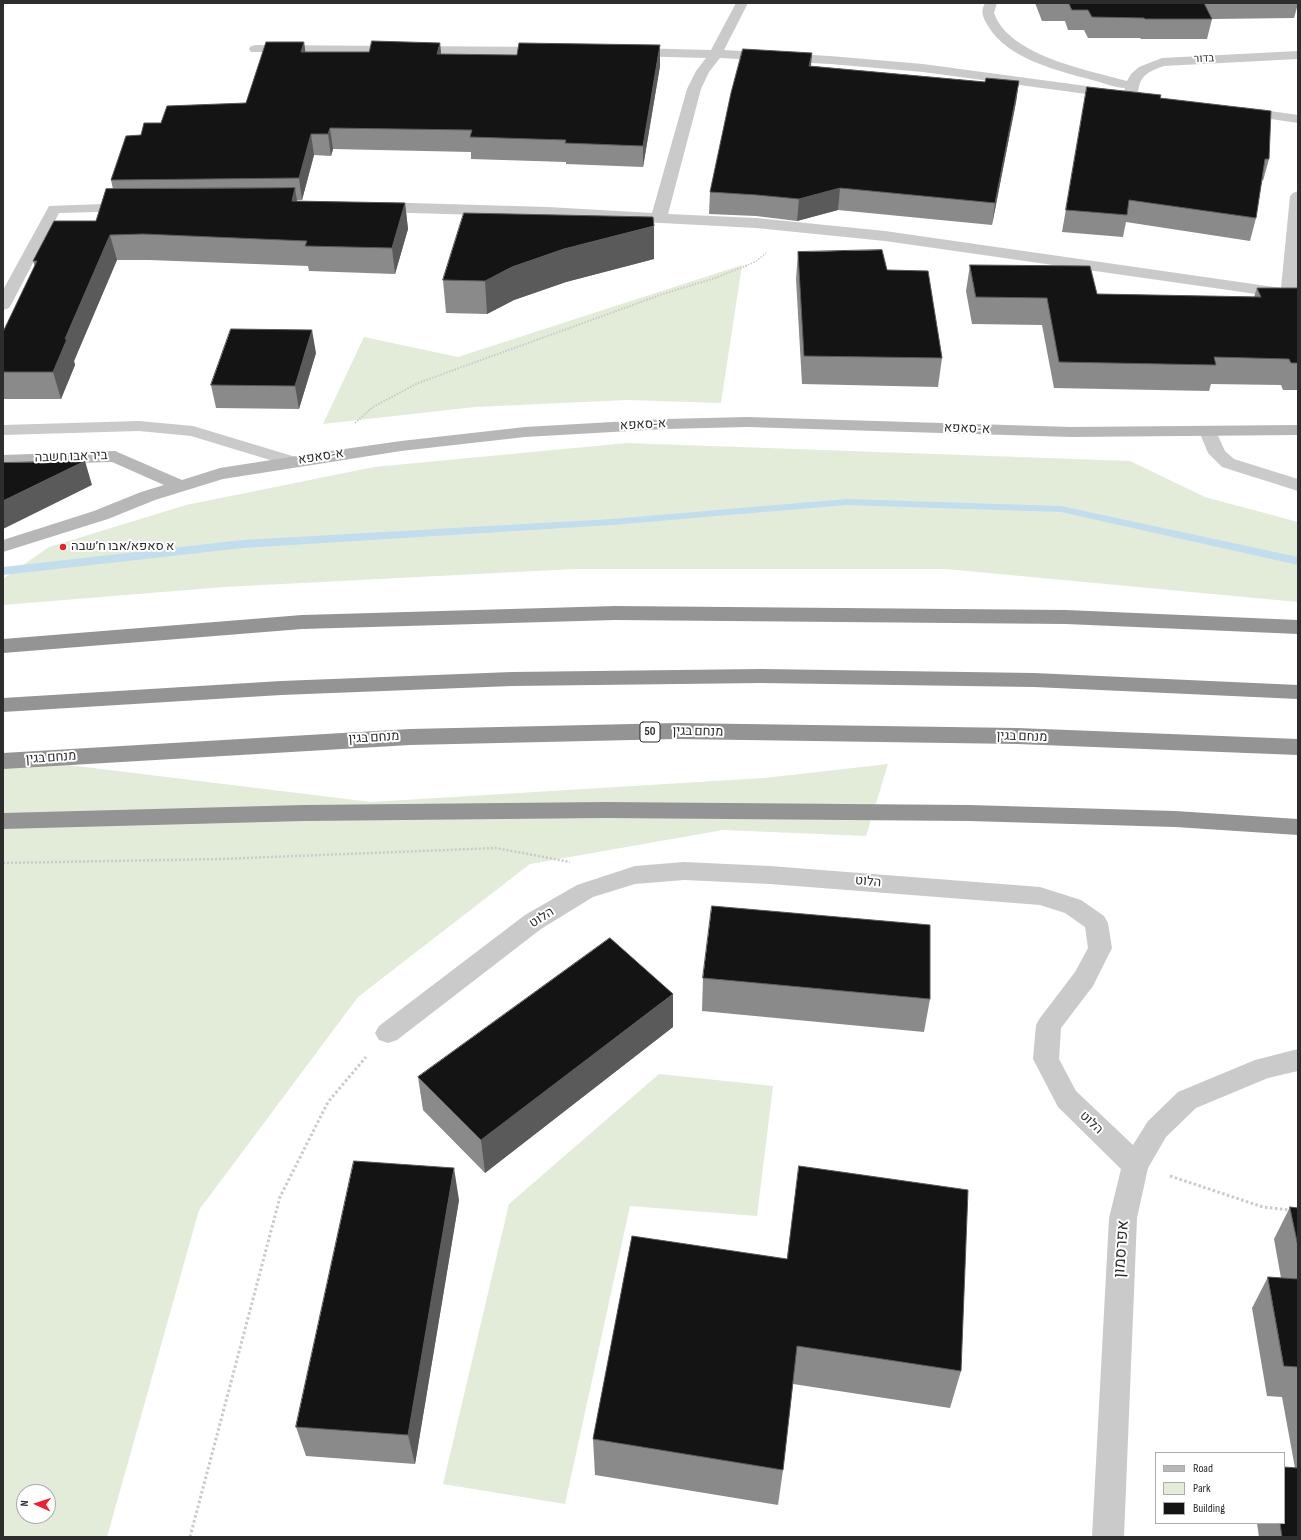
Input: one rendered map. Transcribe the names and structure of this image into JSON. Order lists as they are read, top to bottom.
{
  "streets": {
    "highway": ["50", "מנחם בגין"],
    "street": [
      "בדור",
      "א-סאפא",
      "ביר אבו חשבה",
      "הלוט",
      "אפרסמון"
    ]
  },
  "crossings": [
    ["א-סאפא", "ביר אבו חשבה"],
    ["הלוט", "אפרסמון"]
  ],
  "places": ["א סאפא/אבו ח׳שבה"],
  "legend": ["Road", "Park", "Building"],
  "north": "left"
}
